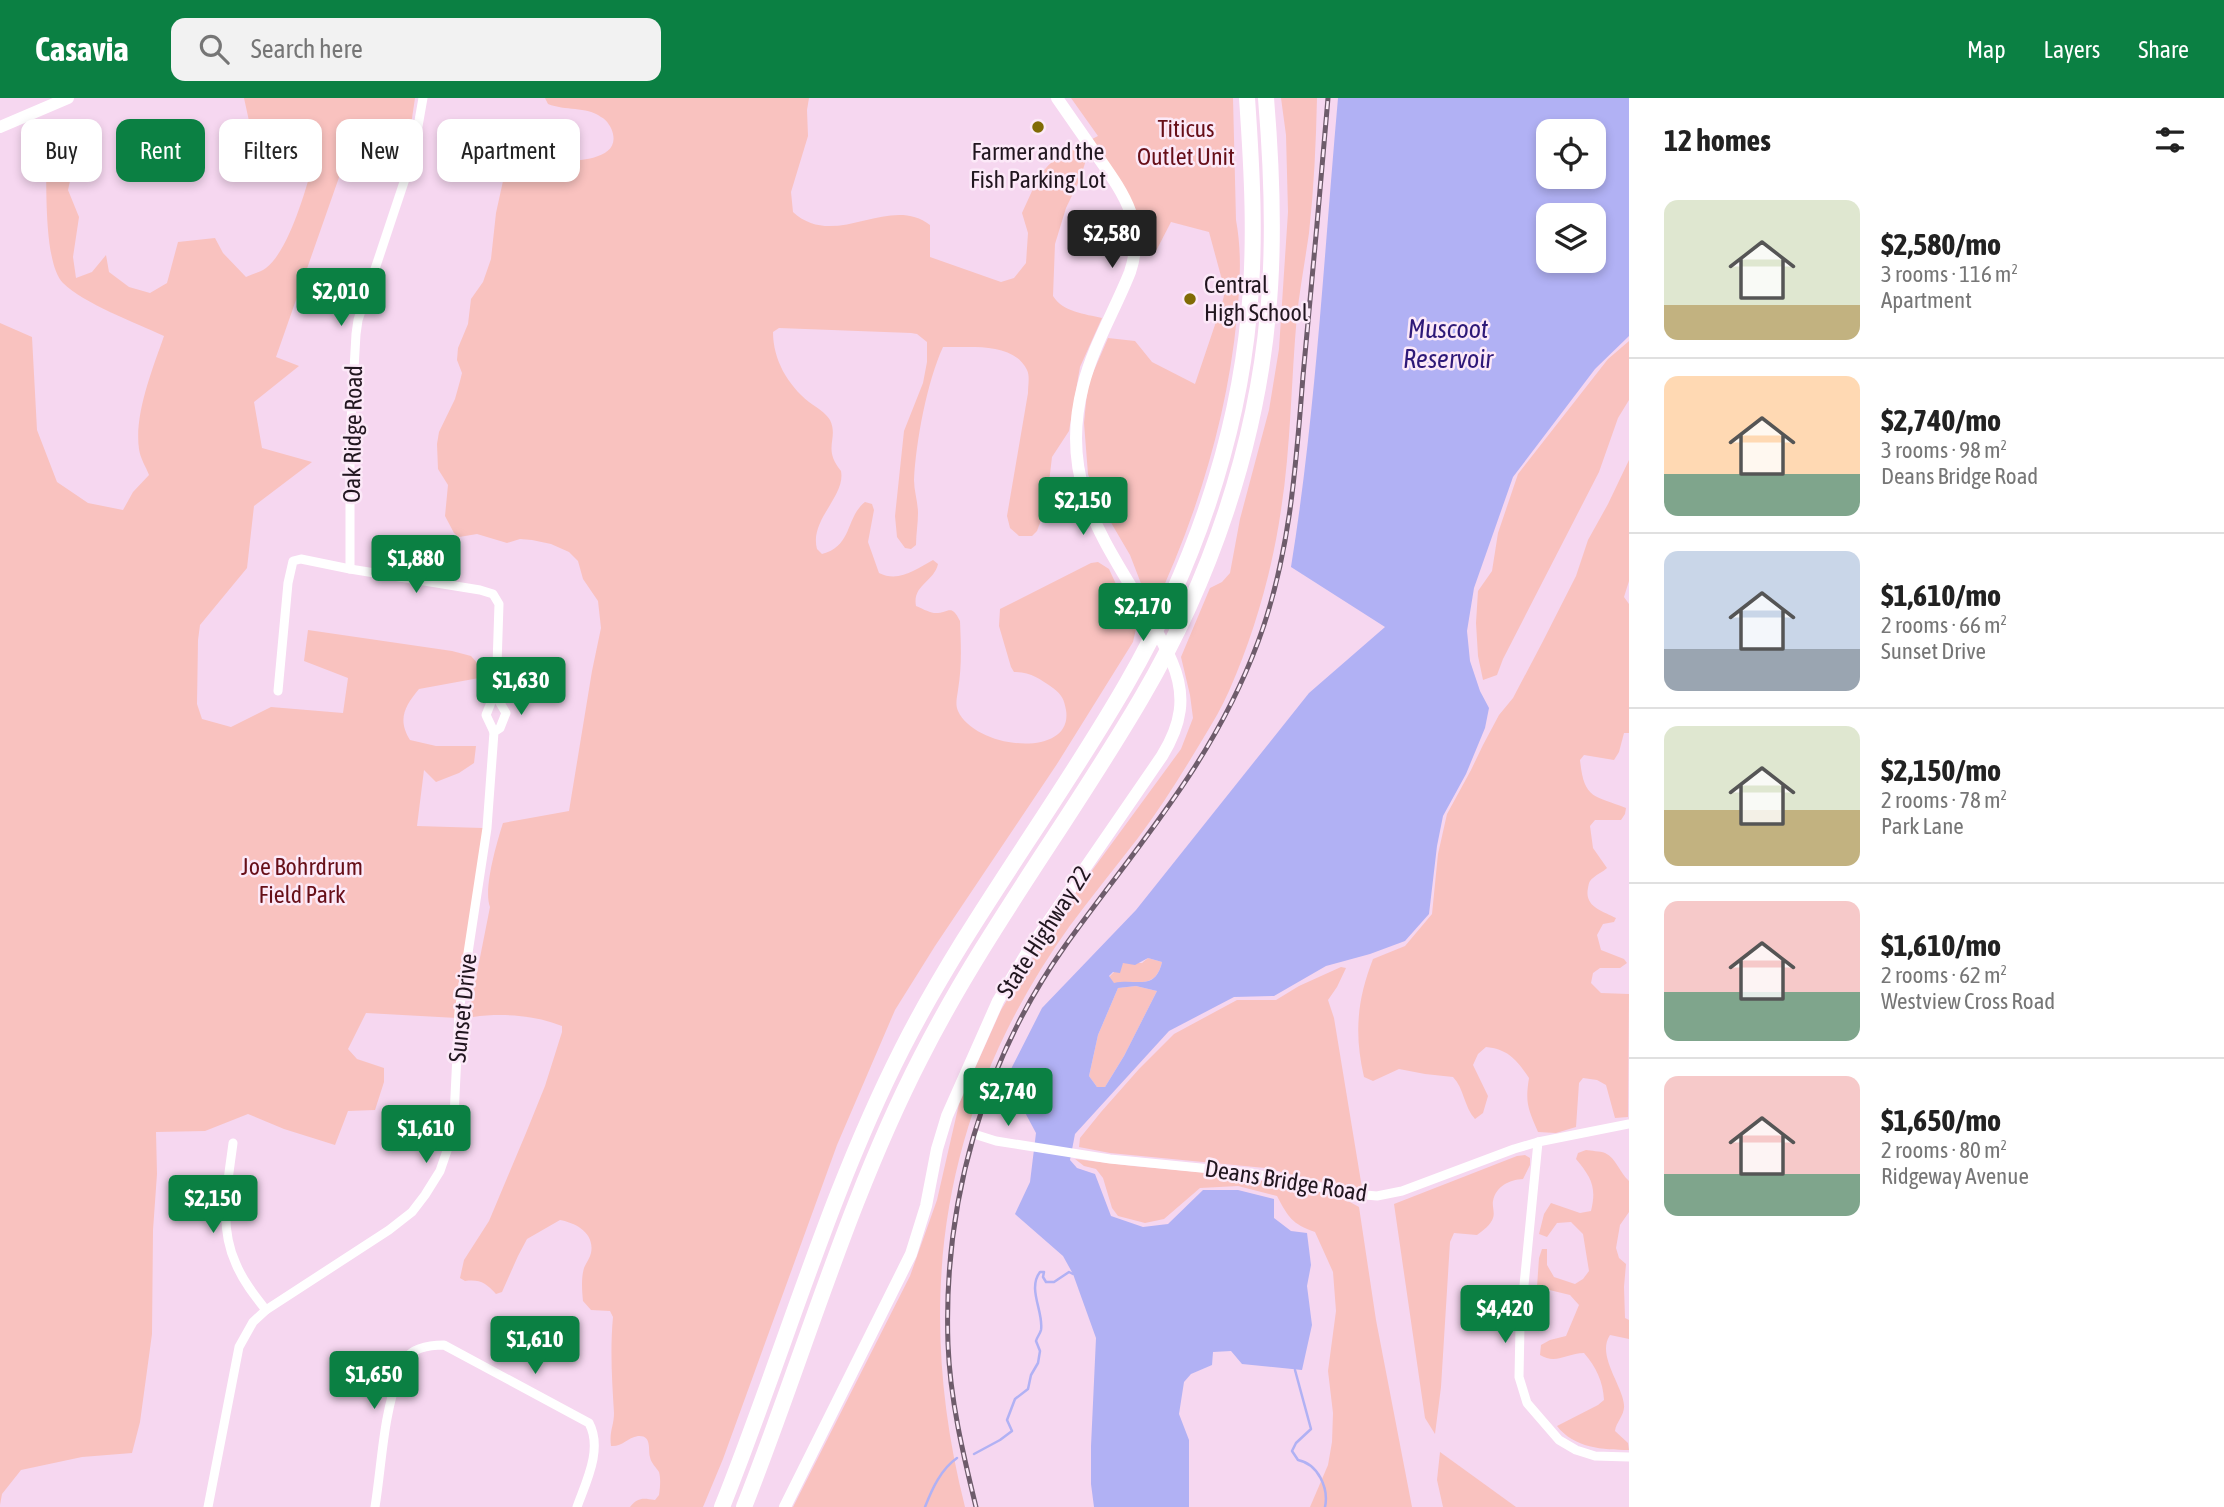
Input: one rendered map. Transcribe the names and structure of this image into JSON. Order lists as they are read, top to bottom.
{
  "streets": {
    "main road": ["State Highway 22"],
    "street": ["Oak Ridge Road", "Sunset Drive", "Deans Bridge Road"]
  },
  "crossings": [
    ["Oak Ridge Road", "Sunset Drive"]
  ],
  "water": ["Muscoot Reservoir"],
  "parks": ["Titicus Outlet Unit", "Joe Bohrdrum Field Park"],
  "places": ["Farmer and the Fish Parking Lot", "Central High School"],
  "page": {
    "header": "Casavia",
    "search": "Search here",
    "nav": ["Map", "Layers", "Share"],
    "heading": "12 homes",
    "chip": [
      "Buy",
      "Rent",
      "Filters",
      "New",
      "Apartment"
    ],
    "list": [
      {
        "name": "$2,580/mo",
        "note": "3 rooms · 116 m² · Apartment"
      },
      {
        "name": "$2,740/mo",
        "note": "3 rooms · 98 m² · Deans Bridge Road"
      },
      {
        "name": "$1,610/mo",
        "note": "2 rooms · 66 m² · Sunset Drive"
      },
      {
        "name": "$2,150/mo",
        "note": "2 rooms · 78 m² · Park Lane"
      },
      {
        "name": "$1,610/mo",
        "note": "2 rooms · 62 m² · Westview Cross Road"
      },
      {
        "name": "$1,650/mo",
        "note": "2 rooms · 80 m² · Ridgeway Avenue"
      }
    ],
    "price": [
      "$2,580",
      "$2,010",
      "$2,150",
      "$1,880",
      "$2,170",
      "$1,630",
      "$2,740",
      "$1,610",
      "$2,150",
      "$4,420",
      "$1,610",
      "$1,650"
    ]
  }
}
